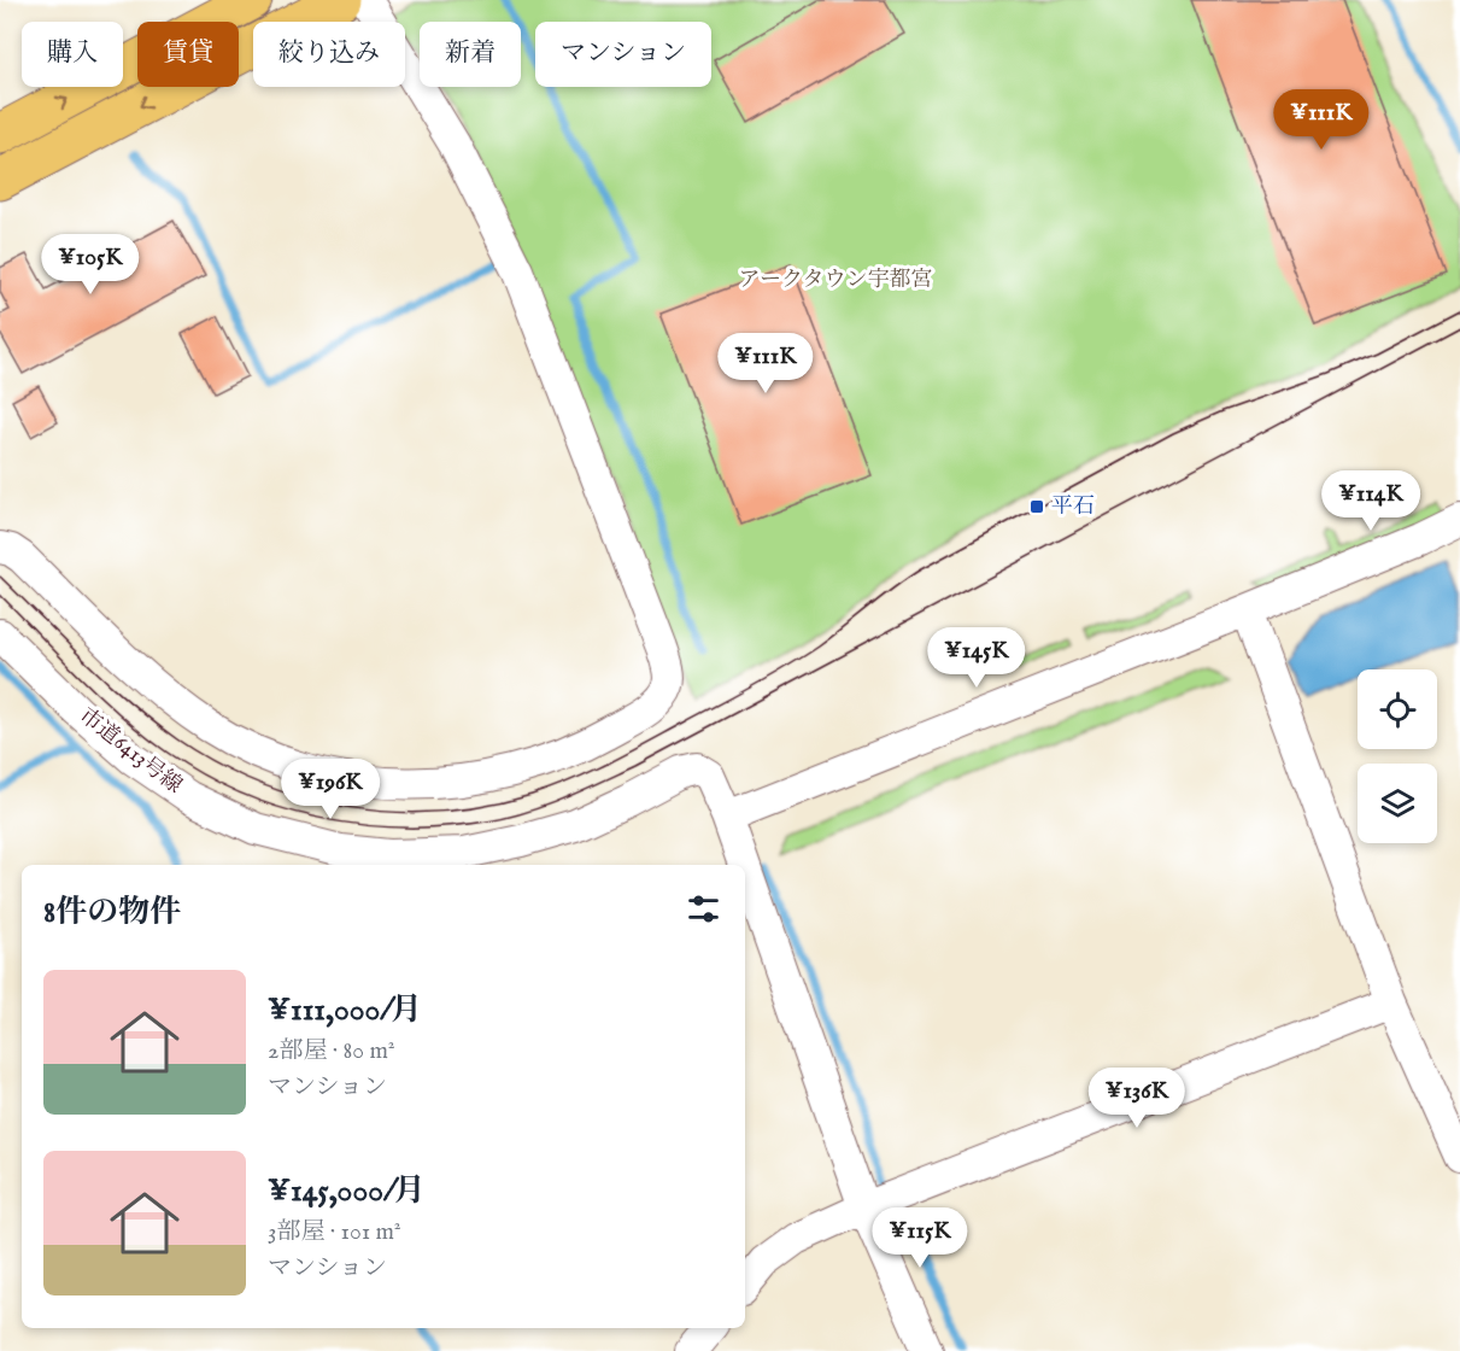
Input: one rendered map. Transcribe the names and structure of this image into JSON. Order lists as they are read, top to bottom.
{
  "streets": {
    "street": ["市道6413号線"]
  },
  "parks": ["アークタウン宇都宮"],
  "places": {
    "transit": ["平石"]
  },
  "page": {
    "chip": [
      "購入",
      "賃貸",
      "絞り込み",
      "新着",
      "マンション"
    ],
    "price": [
      "¥111K",
      "¥105K",
      "¥111K",
      "¥114K",
      "¥145K",
      "¥196K",
      "¥136K",
      "¥115K"
    ],
    "heading": "8件の物件",
    "list": [
      {
        "name": "¥111,000/月",
        "note": "2部屋 · 80 m² · マンション"
      },
      {
        "name": "¥145,000/月",
        "note": "3部屋 · 101 m² · マンション"
      }
    ]
  }
}
